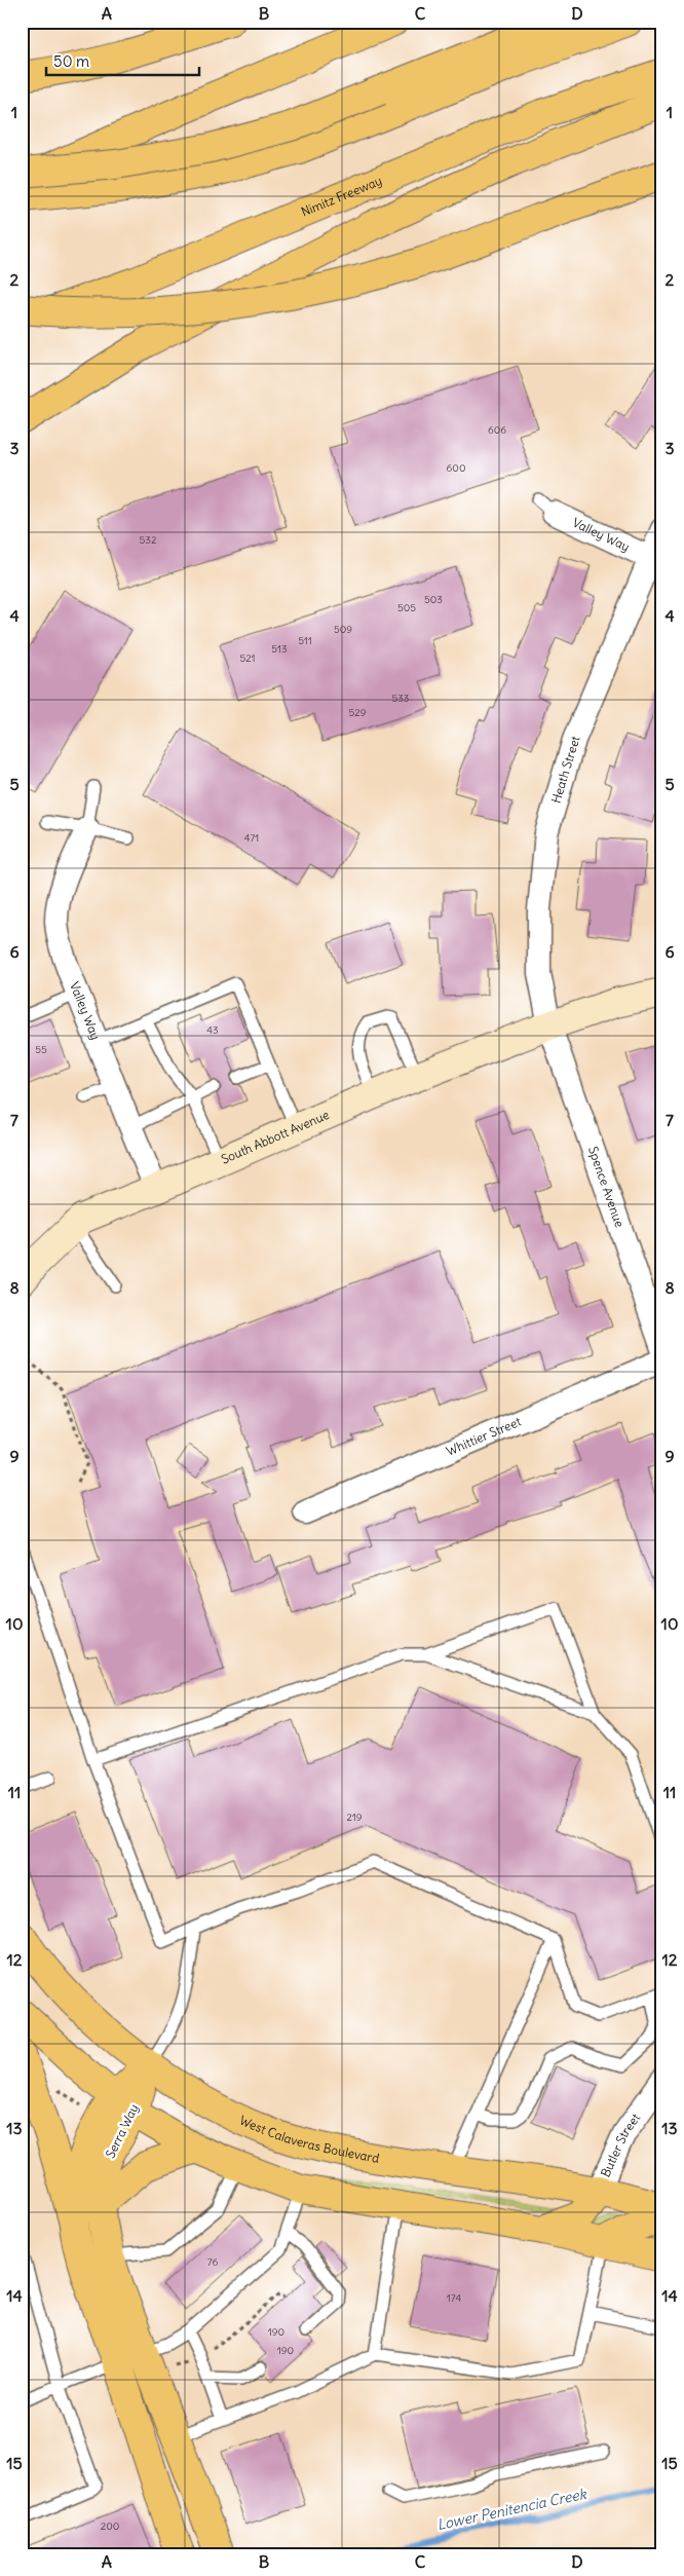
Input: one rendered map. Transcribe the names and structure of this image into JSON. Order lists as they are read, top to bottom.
{
  "streets": {
    "main road": ["Nimitz Freeway", "Serra Way", "West Calaveras Boulevard"],
    "street": [
      "Valley Way",
      "Heath Street",
      "South Abbott Avenue",
      "Spence Avenue",
      "Whittier Street",
      "Butler Street"
    ]
  },
  "crossings": [
    ["Valley Way", "Heath Street"],
    ["Valley Way", "South Abbott Avenue"],
    ["Heath Street", "South Abbott Avenue"],
    ["Heath Street", "Spence Avenue"],
    ["South Abbott Avenue", "Spence Avenue"],
    ["Serra Way", "West Calaveras Boulevard"],
    ["West Calaveras Boulevard", "Butler Street"]
  ],
  "water": ["Lower Penitencia Creek"],
  "house_numbers": [
    "606",
    "600",
    "532",
    "503",
    "505",
    "509",
    "511",
    "513",
    "521",
    "533",
    "529",
    "471",
    "43",
    "55",
    "219",
    "76",
    "174",
    "190",
    "190",
    "200"
  ],
  "scale_bar": "50 m",
  "grid": {
    "columns": [
      "A",
      "B",
      "C",
      "D"
    ],
    "rows": [
      "1",
      "2",
      "3",
      "4",
      "5",
      "6",
      "7",
      "8",
      "9",
      "10",
      "11",
      "12",
      "13",
      "14",
      "15"
    ]
  }
}
